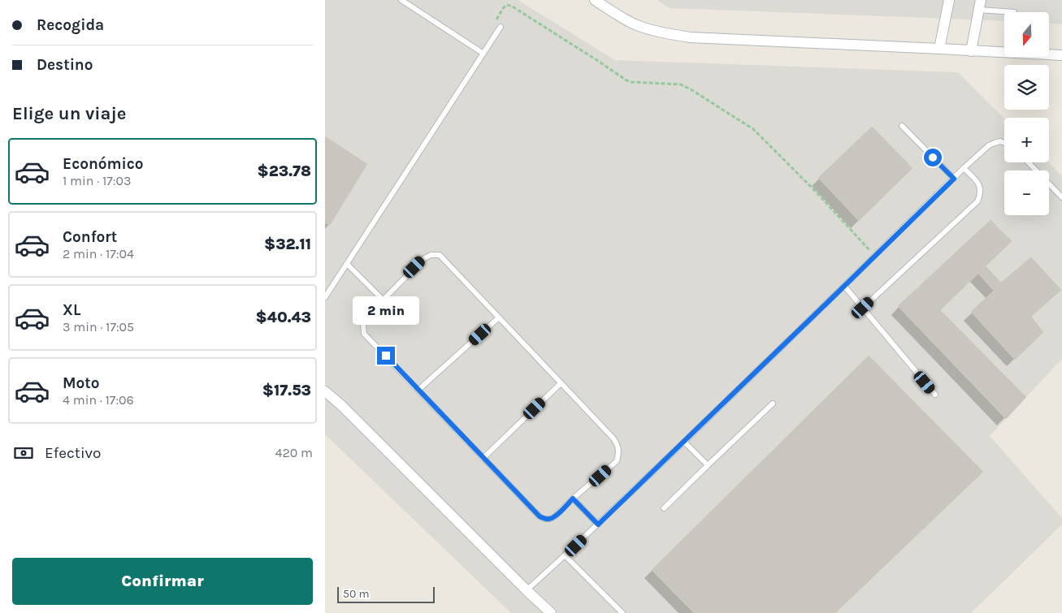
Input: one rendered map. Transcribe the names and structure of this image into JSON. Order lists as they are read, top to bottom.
{
  "scale_bar": "50 m",
  "north": "bottom",
  "page": {
    "banner": ["Recogida", "Destino"],
    "map_buttons": ["+", "−"],
    "heading": "Elige un viaje",
    "list": [
      {
        "name": "Económico",
        "note": "1 min · 17:03",
        "value": "$23.78"
      },
      {
        "name": "Confort",
        "note": "2 min · 17:04",
        "value": "$32.11"
      },
      {
        "name": "XL",
        "note": "3 min · 17:05",
        "value": "$40.43"
      },
      {
        "name": "Moto",
        "note": "4 min · 17:06",
        "value": "$17.53"
      }
    ],
    "bubble": "2 min",
    "pay": ["Efectivo", "420 m"],
    "buttons": "Confirmar",
    "scale": "50 m"
  }
}
